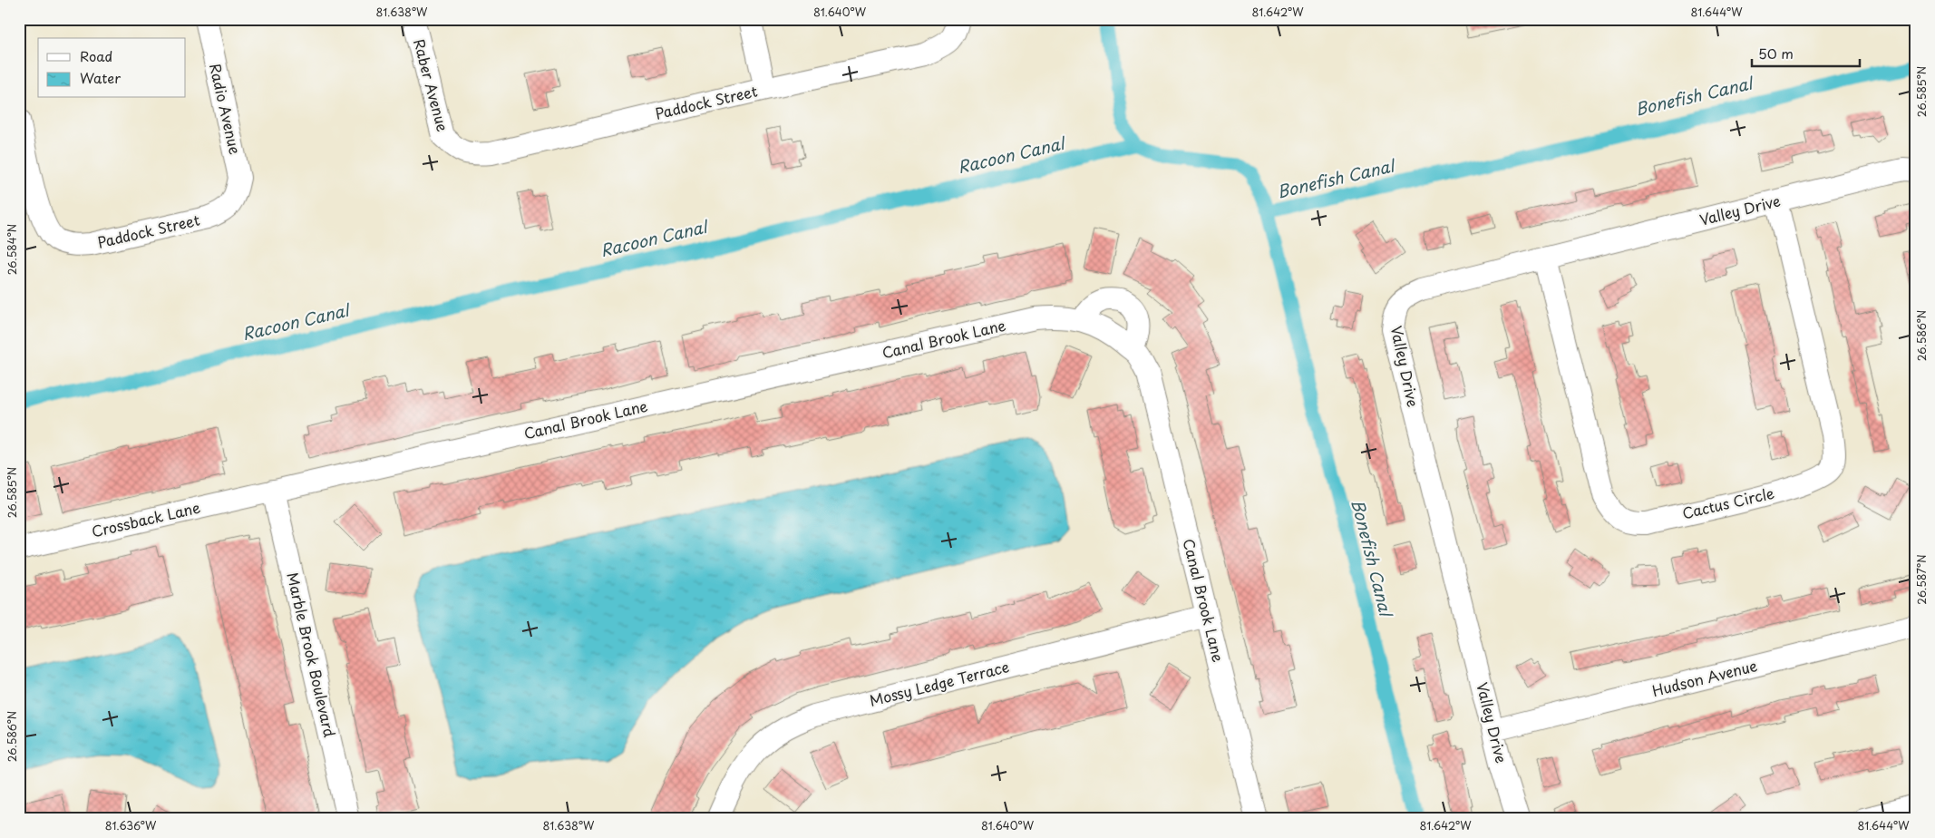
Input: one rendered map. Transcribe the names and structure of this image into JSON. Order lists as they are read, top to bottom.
{
  "streets": {
    "street": [
      "Raber Avenue",
      "Paddock Street",
      "Radio Avenue",
      "Valley Drive",
      "Canal Brook Lane",
      "Cactus Circle",
      "Crossback Lane",
      "Marble Brook Boulevard",
      "Hudson Avenue",
      "Mossy Ledge Terrace"
    ]
  },
  "crossings": [
    ["Raber Avenue", "Paddock Street"],
    ["Paddock Street", "Radio Avenue"],
    ["Valley Drive", "Cactus Circle"],
    ["Valley Drive", "Hudson Avenue"],
    ["Canal Brook Lane", "Crossback Lane"],
    ["Canal Brook Lane", "Marble Brook Boulevard"],
    ["Canal Brook Lane", "Mossy Ledge Terrace"],
    ["Crossback Lane", "Marble Brook Boulevard"]
  ],
  "water": ["Bonefish Canal", "Racoon Canal"],
  "legend": ["Road", "Water"],
  "scale_bar": "50 m",
  "coordinates": [
    "81.638°W",
    "81.640°W",
    "81.642°W",
    "81.644°W",
    "26.585°N",
    "26.584°N",
    "26.586°N",
    "26.587°N",
    "81.636°W"
  ]
}
